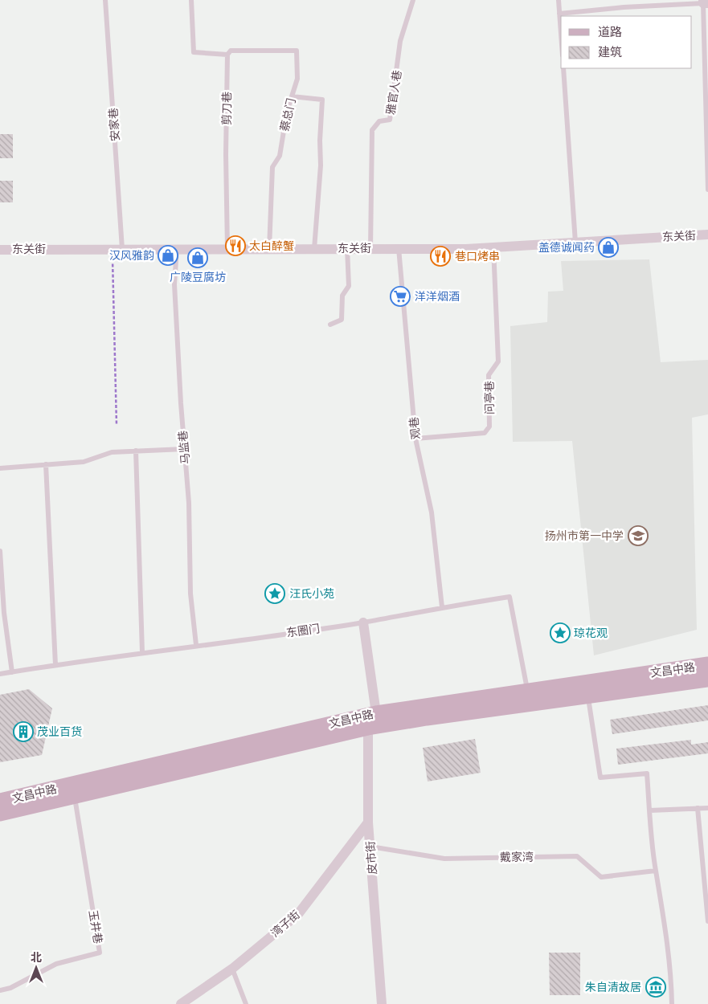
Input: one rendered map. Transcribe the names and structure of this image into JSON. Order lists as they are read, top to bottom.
{
  "streets": {
    "main road": ["文昌中路"],
    "street": ["东关街", "皮市街", "湾子街"],
    "lane": [
      "雅官人巷",
      "剪刀巷",
      "蔡总门",
      "安家巷",
      "问亭巷",
      "观巷",
      "马监巷",
      "东圈门",
      "戴家湾",
      "玉井巷"
    ]
  },
  "crossings": [
    ["雅官人巷", "东关街"],
    ["剪刀巷", "蔡总门"],
    ["剪刀巷", "东关街"],
    ["蔡总门", "东关街"],
    ["安家巷", "东关街"],
    ["东关街", "问亭巷"],
    ["东关街", "观巷"],
    ["东关街", "马监巷"],
    ["问亭巷", "观巷"],
    ["观巷", "东圈门"],
    ["马监巷", "东圈门"],
    ["东圈门", "文昌中路"],
    ["文昌中路", "皮市街"],
    ["文昌中路", "玉井巷"],
    ["戴家湾", "皮市街"],
    ["皮市街", "湾子街"]
  ],
  "places": {
    "restaurant": ["太白醉蟹", "巷口烤串"],
    "shop": ["盖德诚闻药", "汉风雅韵", "广陵豆腐坊"],
    "supermarket": ["洋洋烟酒"],
    "school or university": ["扬州市第一中学"],
    "place": ["汪氏小苑", "琼花观"],
    "building": ["茂业百货"],
    "museum": ["朱自清故居"]
  },
  "legend": ["道路", "建筑"],
  "north": "top"
}
